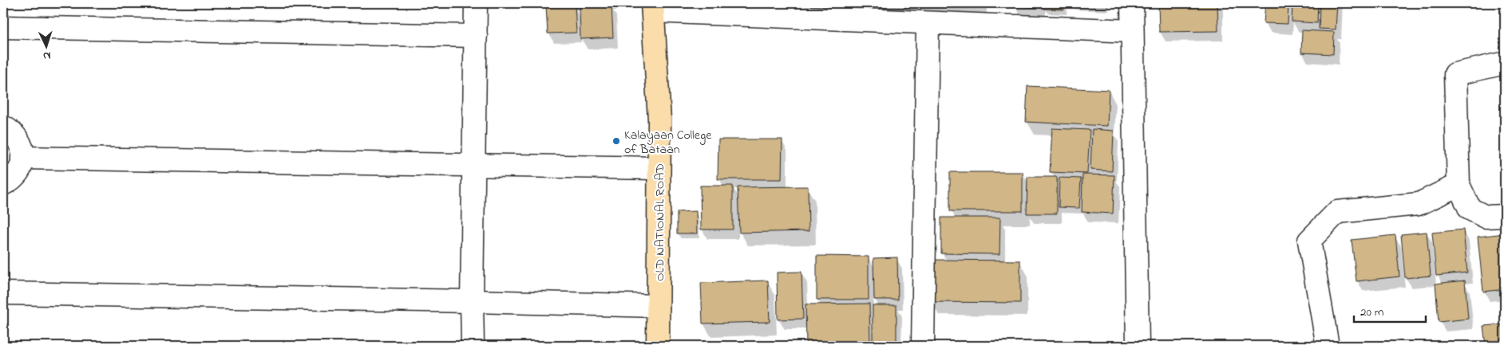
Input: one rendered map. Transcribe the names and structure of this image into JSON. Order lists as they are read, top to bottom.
{
  "streets": {
    "main road": ["OLD NATIONAL ROAD"]
  },
  "places": ["Kalayaan College of Bataan"],
  "scale_bar": "20 m",
  "north": "bottom"
}
